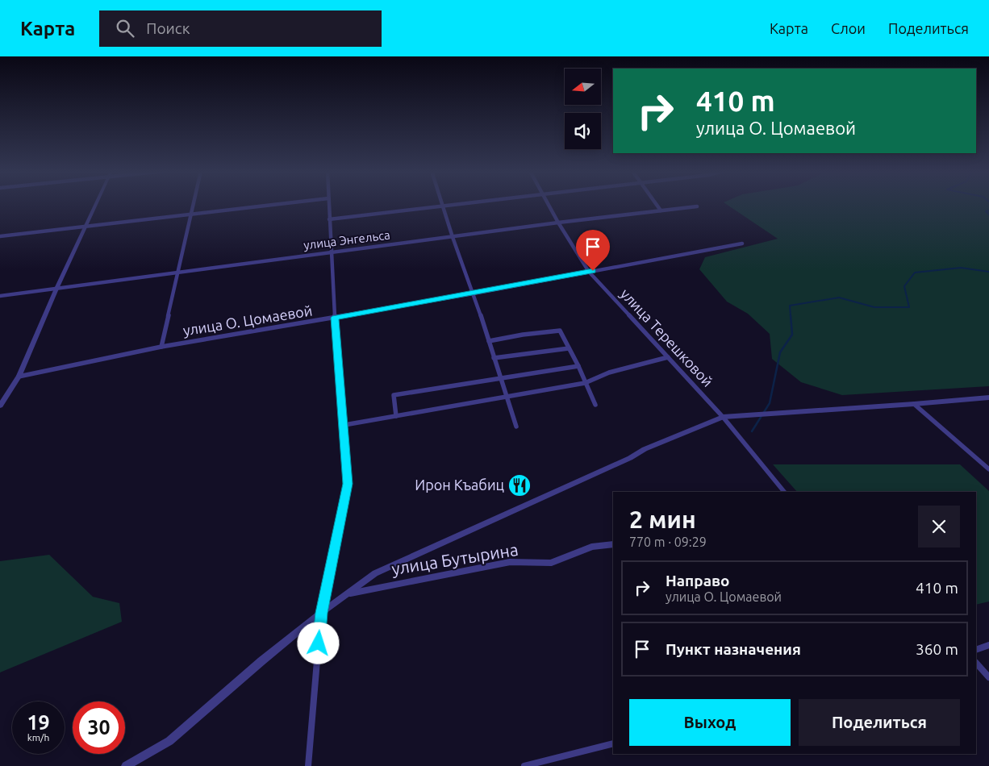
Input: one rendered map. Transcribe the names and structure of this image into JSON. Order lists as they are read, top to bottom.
{
  "streets": {
    "street": [
      "улица Энгельса",
      "улица О. Цомаевой",
      "улица Терешковой",
      "улица Бутырина"
    ]
  },
  "crossings": [
    ["улица Энгельса", "улица Терешковой"],
    ["улица О. Цомаевой", "улица Терешковой"]
  ],
  "places": {
    "restaurant": ["Ирон Къабиц"]
  },
  "north": "left",
  "page": {
    "header": "Карта",
    "search": "Поиск",
    "nav": ["Карта", "Слои", "Поделиться"],
    "turn": ["410 m", "улица О. Цомаевой"],
    "heading": ["2 мин", "770 m · 09:29"],
    "list": [
      {
        "name": "Направо",
        "note": "улица О. Цомаевой",
        "value": "410 m"
      },
      {
        "name": "Пункт назначения",
        "value": "360 m"
      }
    ],
    "buttons": ["Выход", "Поделиться"],
    "speed": "19 km/h",
    "limit": "30"
  }
}
